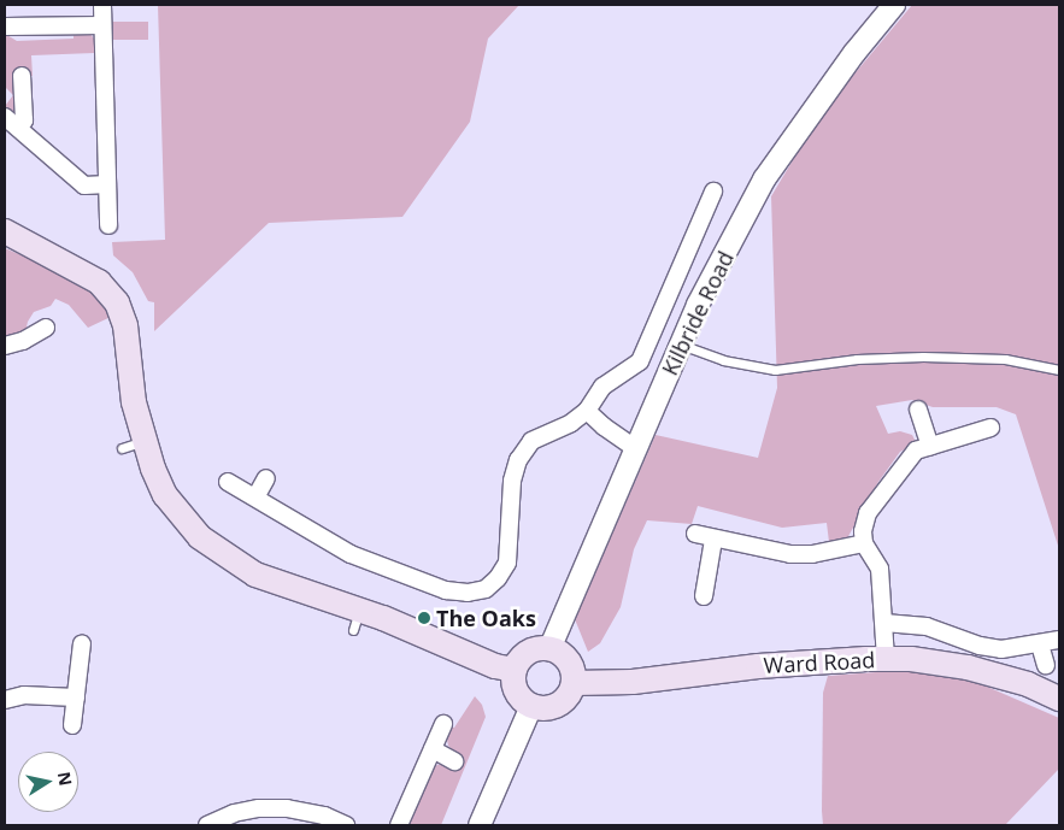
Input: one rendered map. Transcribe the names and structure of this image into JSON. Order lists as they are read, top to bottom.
{
  "streets": {
    "main road": ["Ward Road"],
    "street": ["Kilbride Road"]
  },
  "crossings": [
    ["Kilbride Road", "Ward Road"]
  ],
  "places": ["The Oaks"],
  "north": "right"
}
